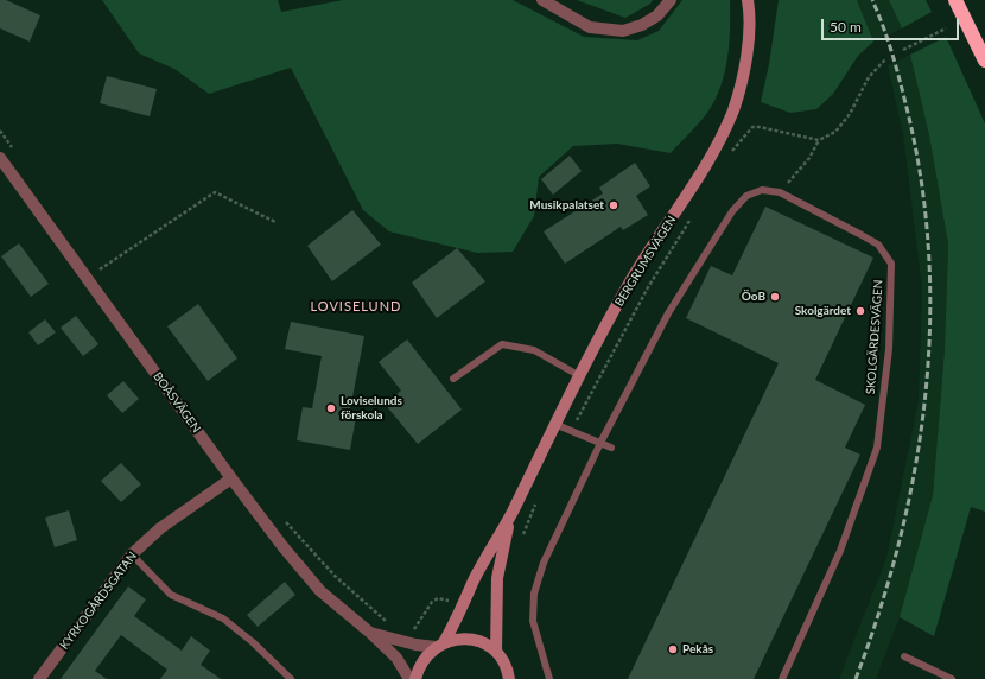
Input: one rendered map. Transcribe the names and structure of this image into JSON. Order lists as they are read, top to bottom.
{
  "streets": {
    "street": ["BERGRUMSVÄGEN", "BOÅSVÄGEN", "KYRKOGÅRDSGATAN"],
    "lane": ["SKOLGÄRDESVÄGEN"]
  },
  "crossings": [
    ["BERGRUMSVÄGEN", "BOÅSVÄGEN"],
    ["BOÅSVÄGEN", "KYRKOGÅRDSGATAN"]
  ],
  "districts": ["LOVISELUND"],
  "places": [
    "Musikpalatset",
    "ÖoB",
    "Skolgärdet",
    "Loviselunds förskola",
    "Pekås"
  ],
  "scale_bar": "50 m"
}
